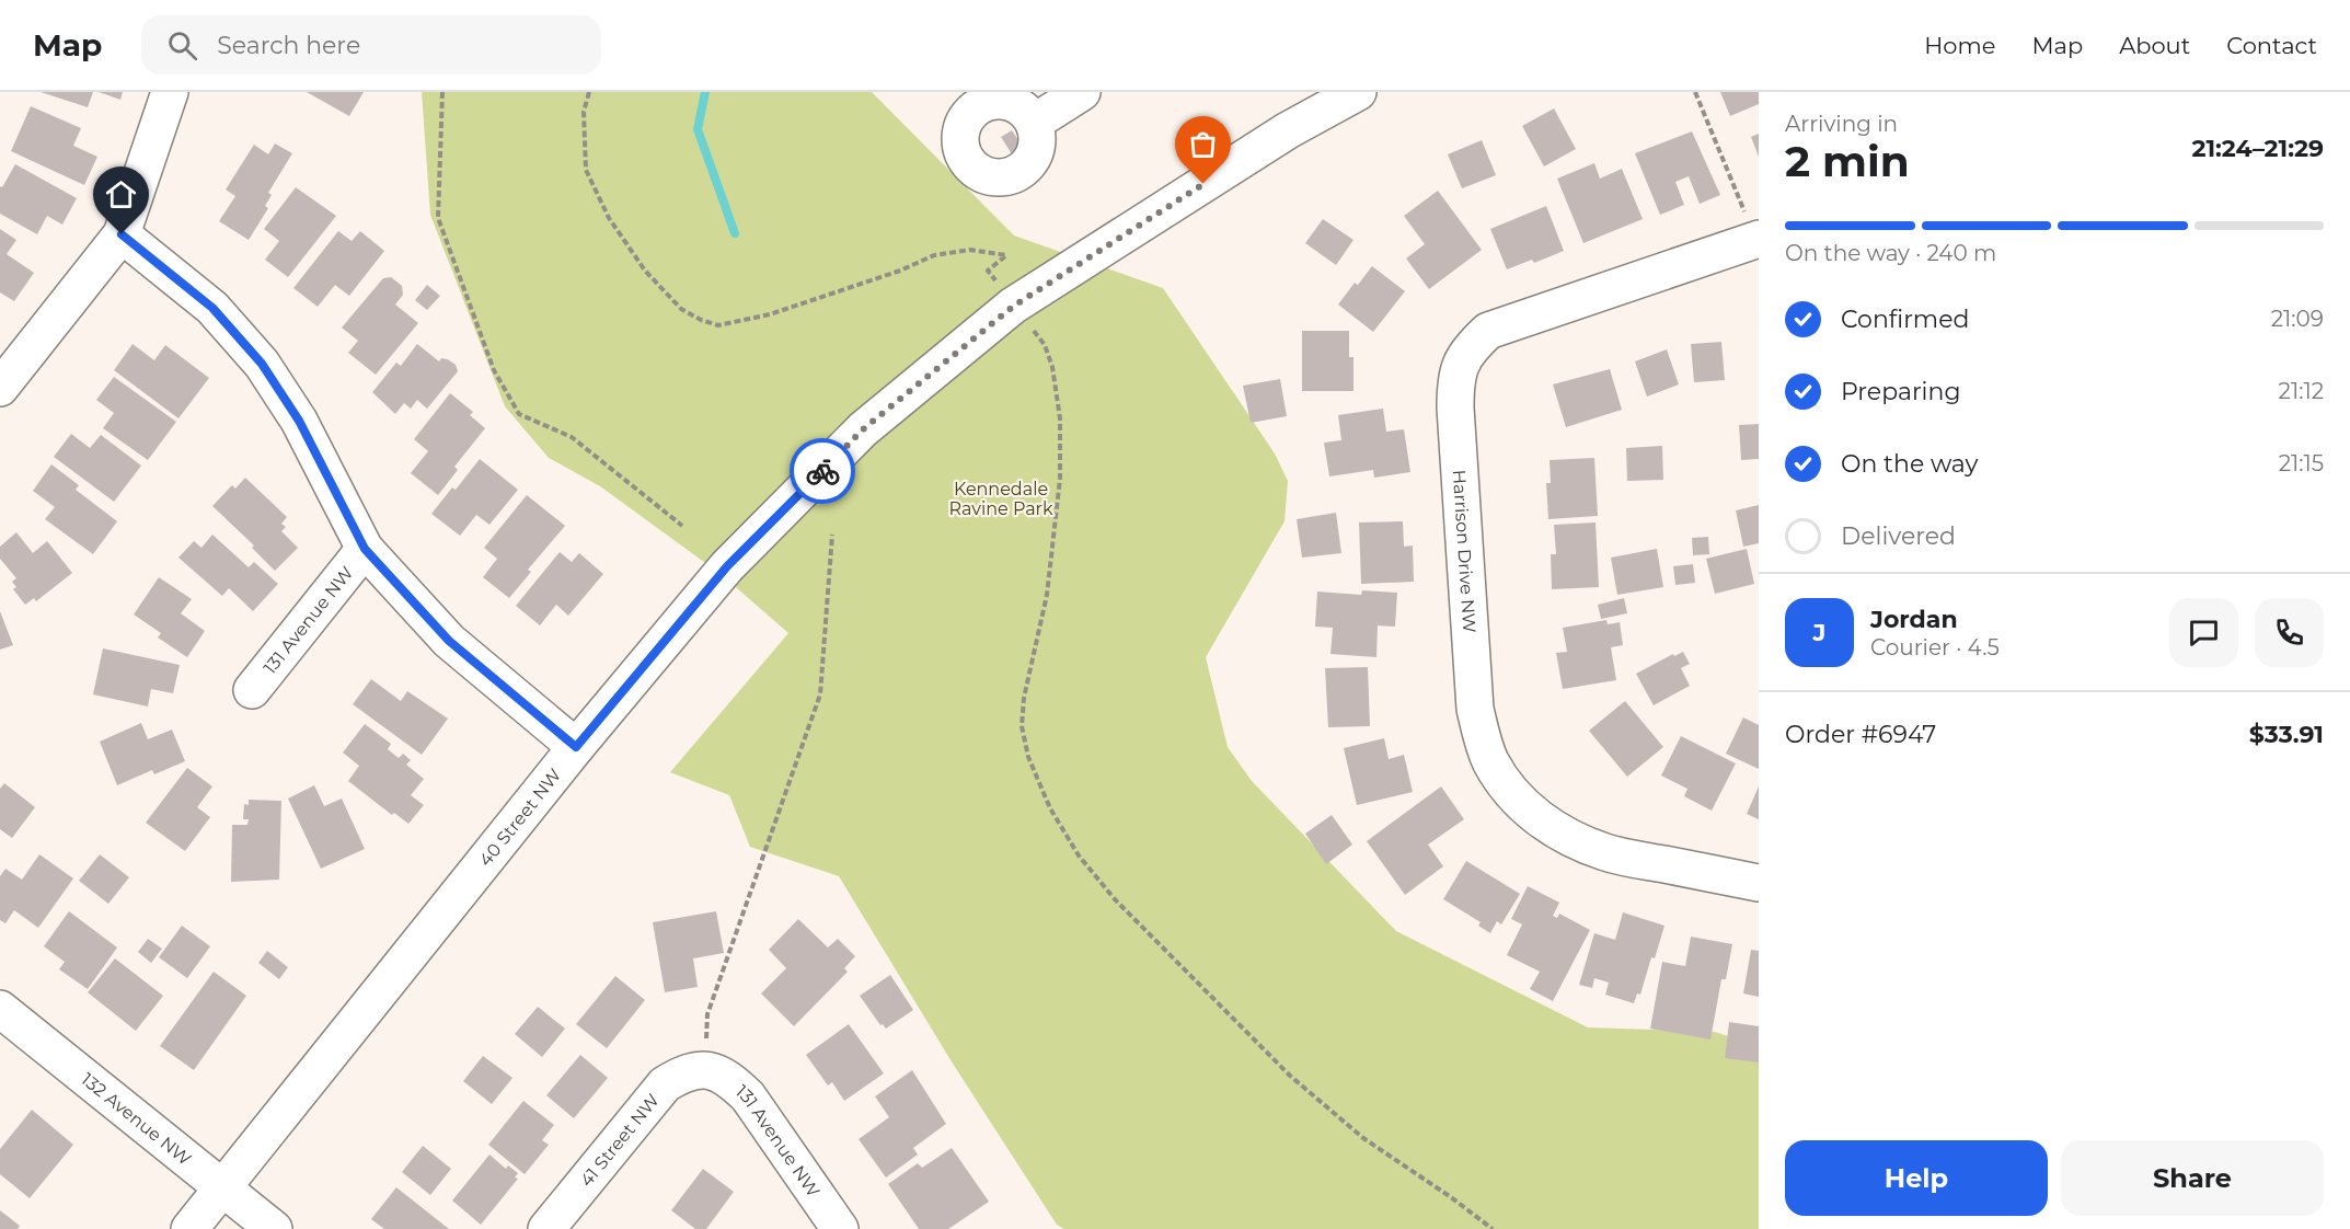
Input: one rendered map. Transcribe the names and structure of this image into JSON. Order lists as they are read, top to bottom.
{
  "streets": {
    "street": [
      "Harrison Drive NW",
      "131 Avenue NW",
      "40 Street NW",
      "132 Avenue NW",
      "41 Street NW"
    ]
  },
  "crossings": [
    ["131 Avenue NW", "40 Street NW"],
    ["131 Avenue NW", "41 Street NW"],
    ["40 Street NW", "132 Avenue NW"]
  ],
  "parks": ["Kennedale Ravine Park"],
  "page": {
    "header": "Map",
    "search": "Search here",
    "nav": [
      "Home",
      "Map",
      "About",
      "Contact"
    ],
    "heading": ["2 min", "Arriving in", "21:24–21:29"],
    "panel": [
      "Jordan",
      "Courier · 4.5",
      "Order #6947",
      "$33.91"
    ],
    "bar": "On the way · 240 m",
    "list": [
      ["Confirmed", "21:09"],
      ["Preparing", "21:12"],
      ["On the way", "21:15"],
      "Delivered"
    ],
    "round": "J",
    "buttons": ["Help", "Share"]
  }
}
